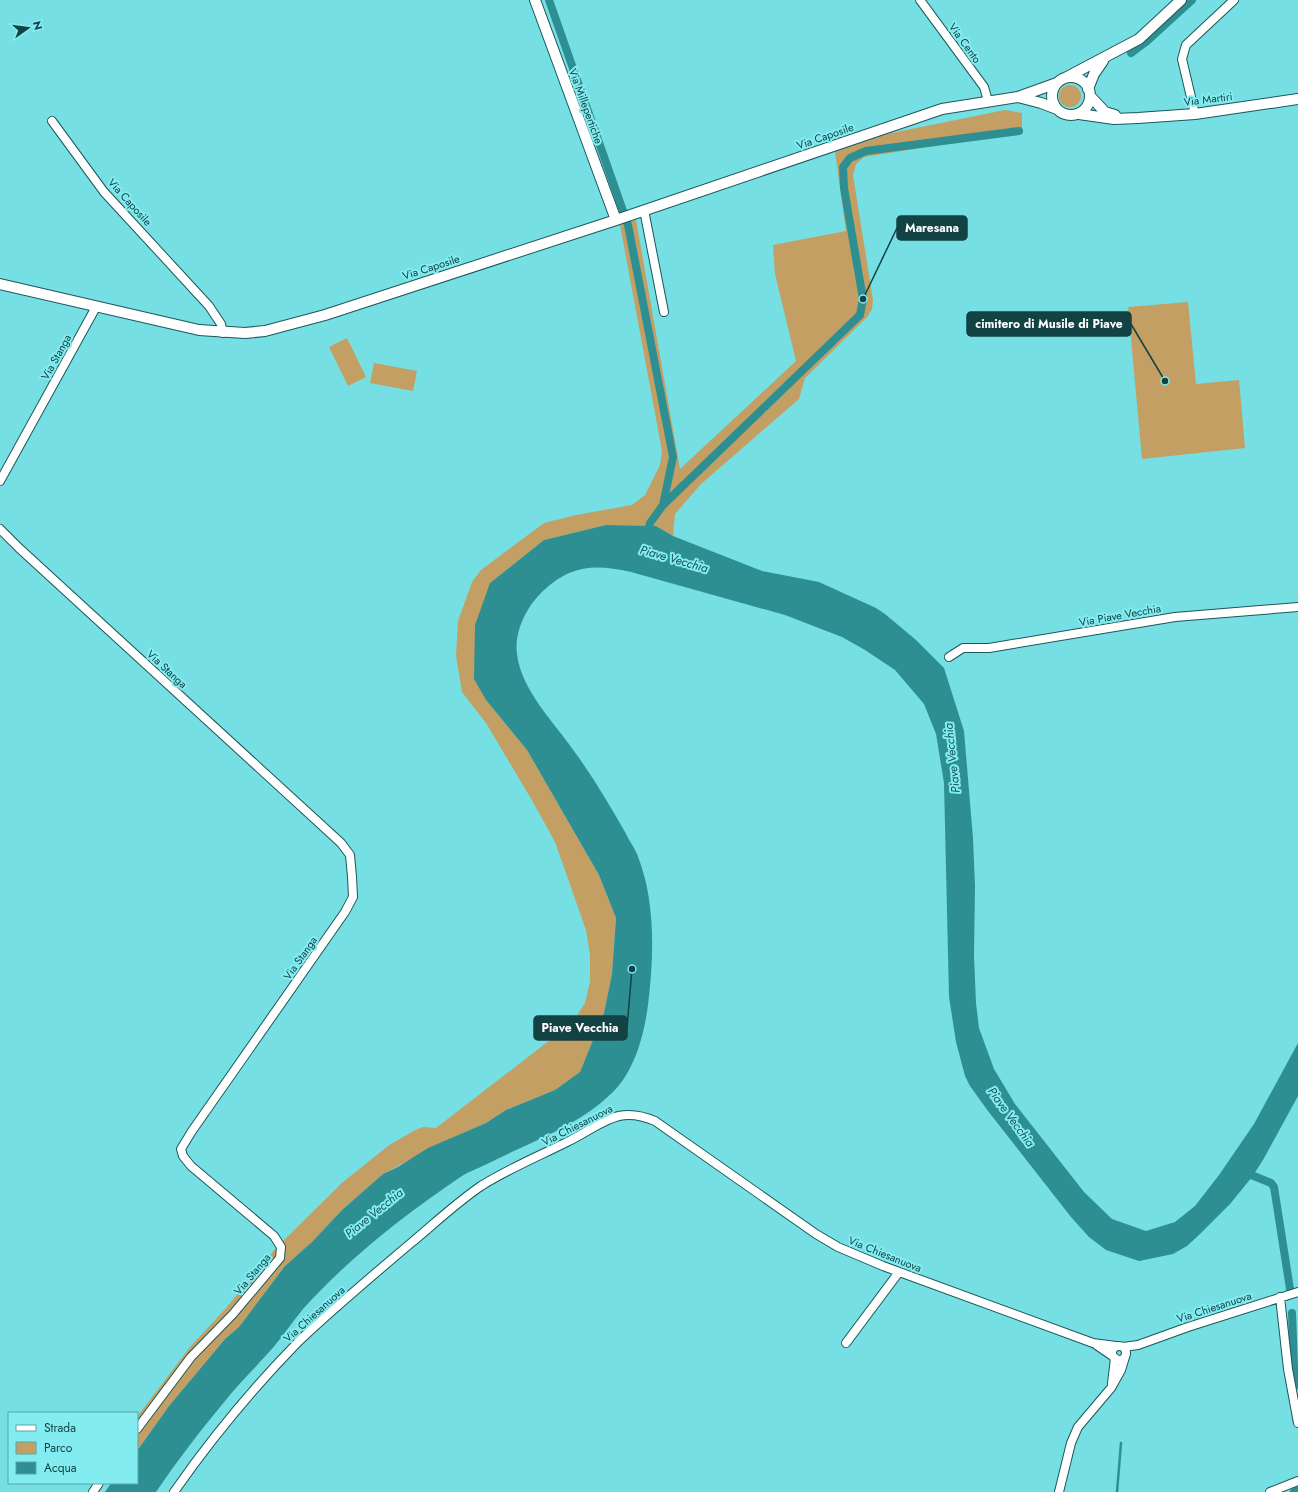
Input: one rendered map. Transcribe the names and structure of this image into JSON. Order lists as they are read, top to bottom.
{
  "streets": {
    "street": [
      "Via Cento",
      "Via Martiri",
      "Via Millepertiche",
      "Via Caposile",
      "Via Stanga",
      "Via Piave Vecchia",
      "Via Chiesanuova"
    ]
  },
  "crossings": [
    ["Via Cento", "Via Caposile"],
    ["Via Martiri", "Via Caposile"],
    ["Via Millepertiche", "Via Caposile"],
    ["Via Caposile", "Via Stanga"]
  ],
  "water": ["Piave Vecchia"],
  "places": ["Maresana", "cimitero di Musile di Piave", "Piave Vecchia"],
  "legend": ["Strada", "Parco", "Acqua"],
  "north": "right"
}
